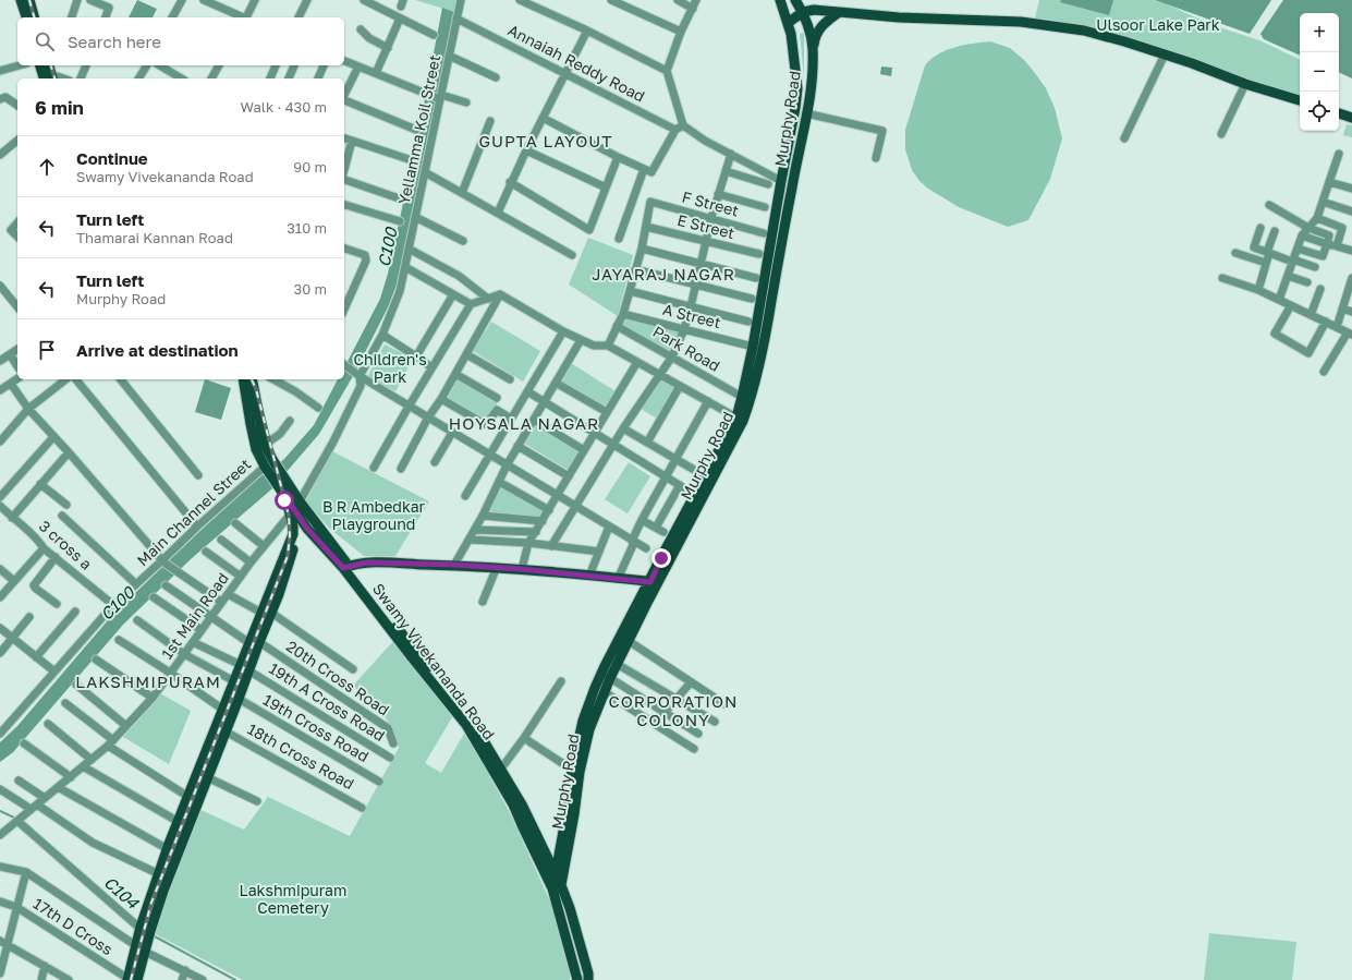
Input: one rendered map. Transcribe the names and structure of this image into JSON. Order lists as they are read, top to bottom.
{
  "streets": {
    "main road": ["Murphy Road", "Swamy Vivekananda Road"],
    "street": [
      "Annaiah Reddy Road",
      "Yellamma Koil Street",
      "F Street",
      "E Street",
      "A Street",
      "Park Road",
      "Main Channel Street",
      "3 cross a",
      "1st Main Road",
      "20th Cross Road",
      "19th A Cross Road",
      "19th Cross Road",
      "18th Cross Road",
      "17th D Cross"
    ]
  },
  "crossings": [
    ["Annaiah Reddy Road", "Yellamma Koil Street"],
    ["Murphy Road", "A Street"],
    ["Murphy Road", "Park Road"],
    ["Murphy Road", "Swamy Vivekananda Road"],
    ["Yellamma Koil Street", "Swamy Vivekananda Road"],
    ["F Street", "E Street"],
    ["Main Channel Street", "3 cross a"],
    ["Main Channel Street", "Swamy Vivekananda Road"],
    ["1st Main Road", "Swamy Vivekananda Road"],
    ["1st Main Road", "20th Cross Road"],
    ["1st Main Road", "19th A Cross Road"]
  ],
  "districts": [
    "GUPTA LAYOUT",
    "JAYARAJ NAGAR",
    "HOYSALA NAGAR",
    "LAKSHMIPURAM",
    "CORPORATION COLONY"
  ],
  "water": ["C100", "C104"],
  "parks": [
    "Ulsoor Lake Park",
    "Children's Park",
    "B R Ambedkar Playground",
    "Lakshmipuram Cemetery"
  ],
  "page": {
    "map_buttons": ["+", "−"],
    "search": "Search here",
    "heading": ["6 min", "Walk · 430 m"],
    "list": [
      ["Continue", "Swamy Vivekananda Road", "90 m"],
      ["Turn left", "Thamarai Kannan Road", "310 m"],
      ["Turn left", "Murphy Road", "30 m"],
      "Arrive at destination"
    ]
  }
}
